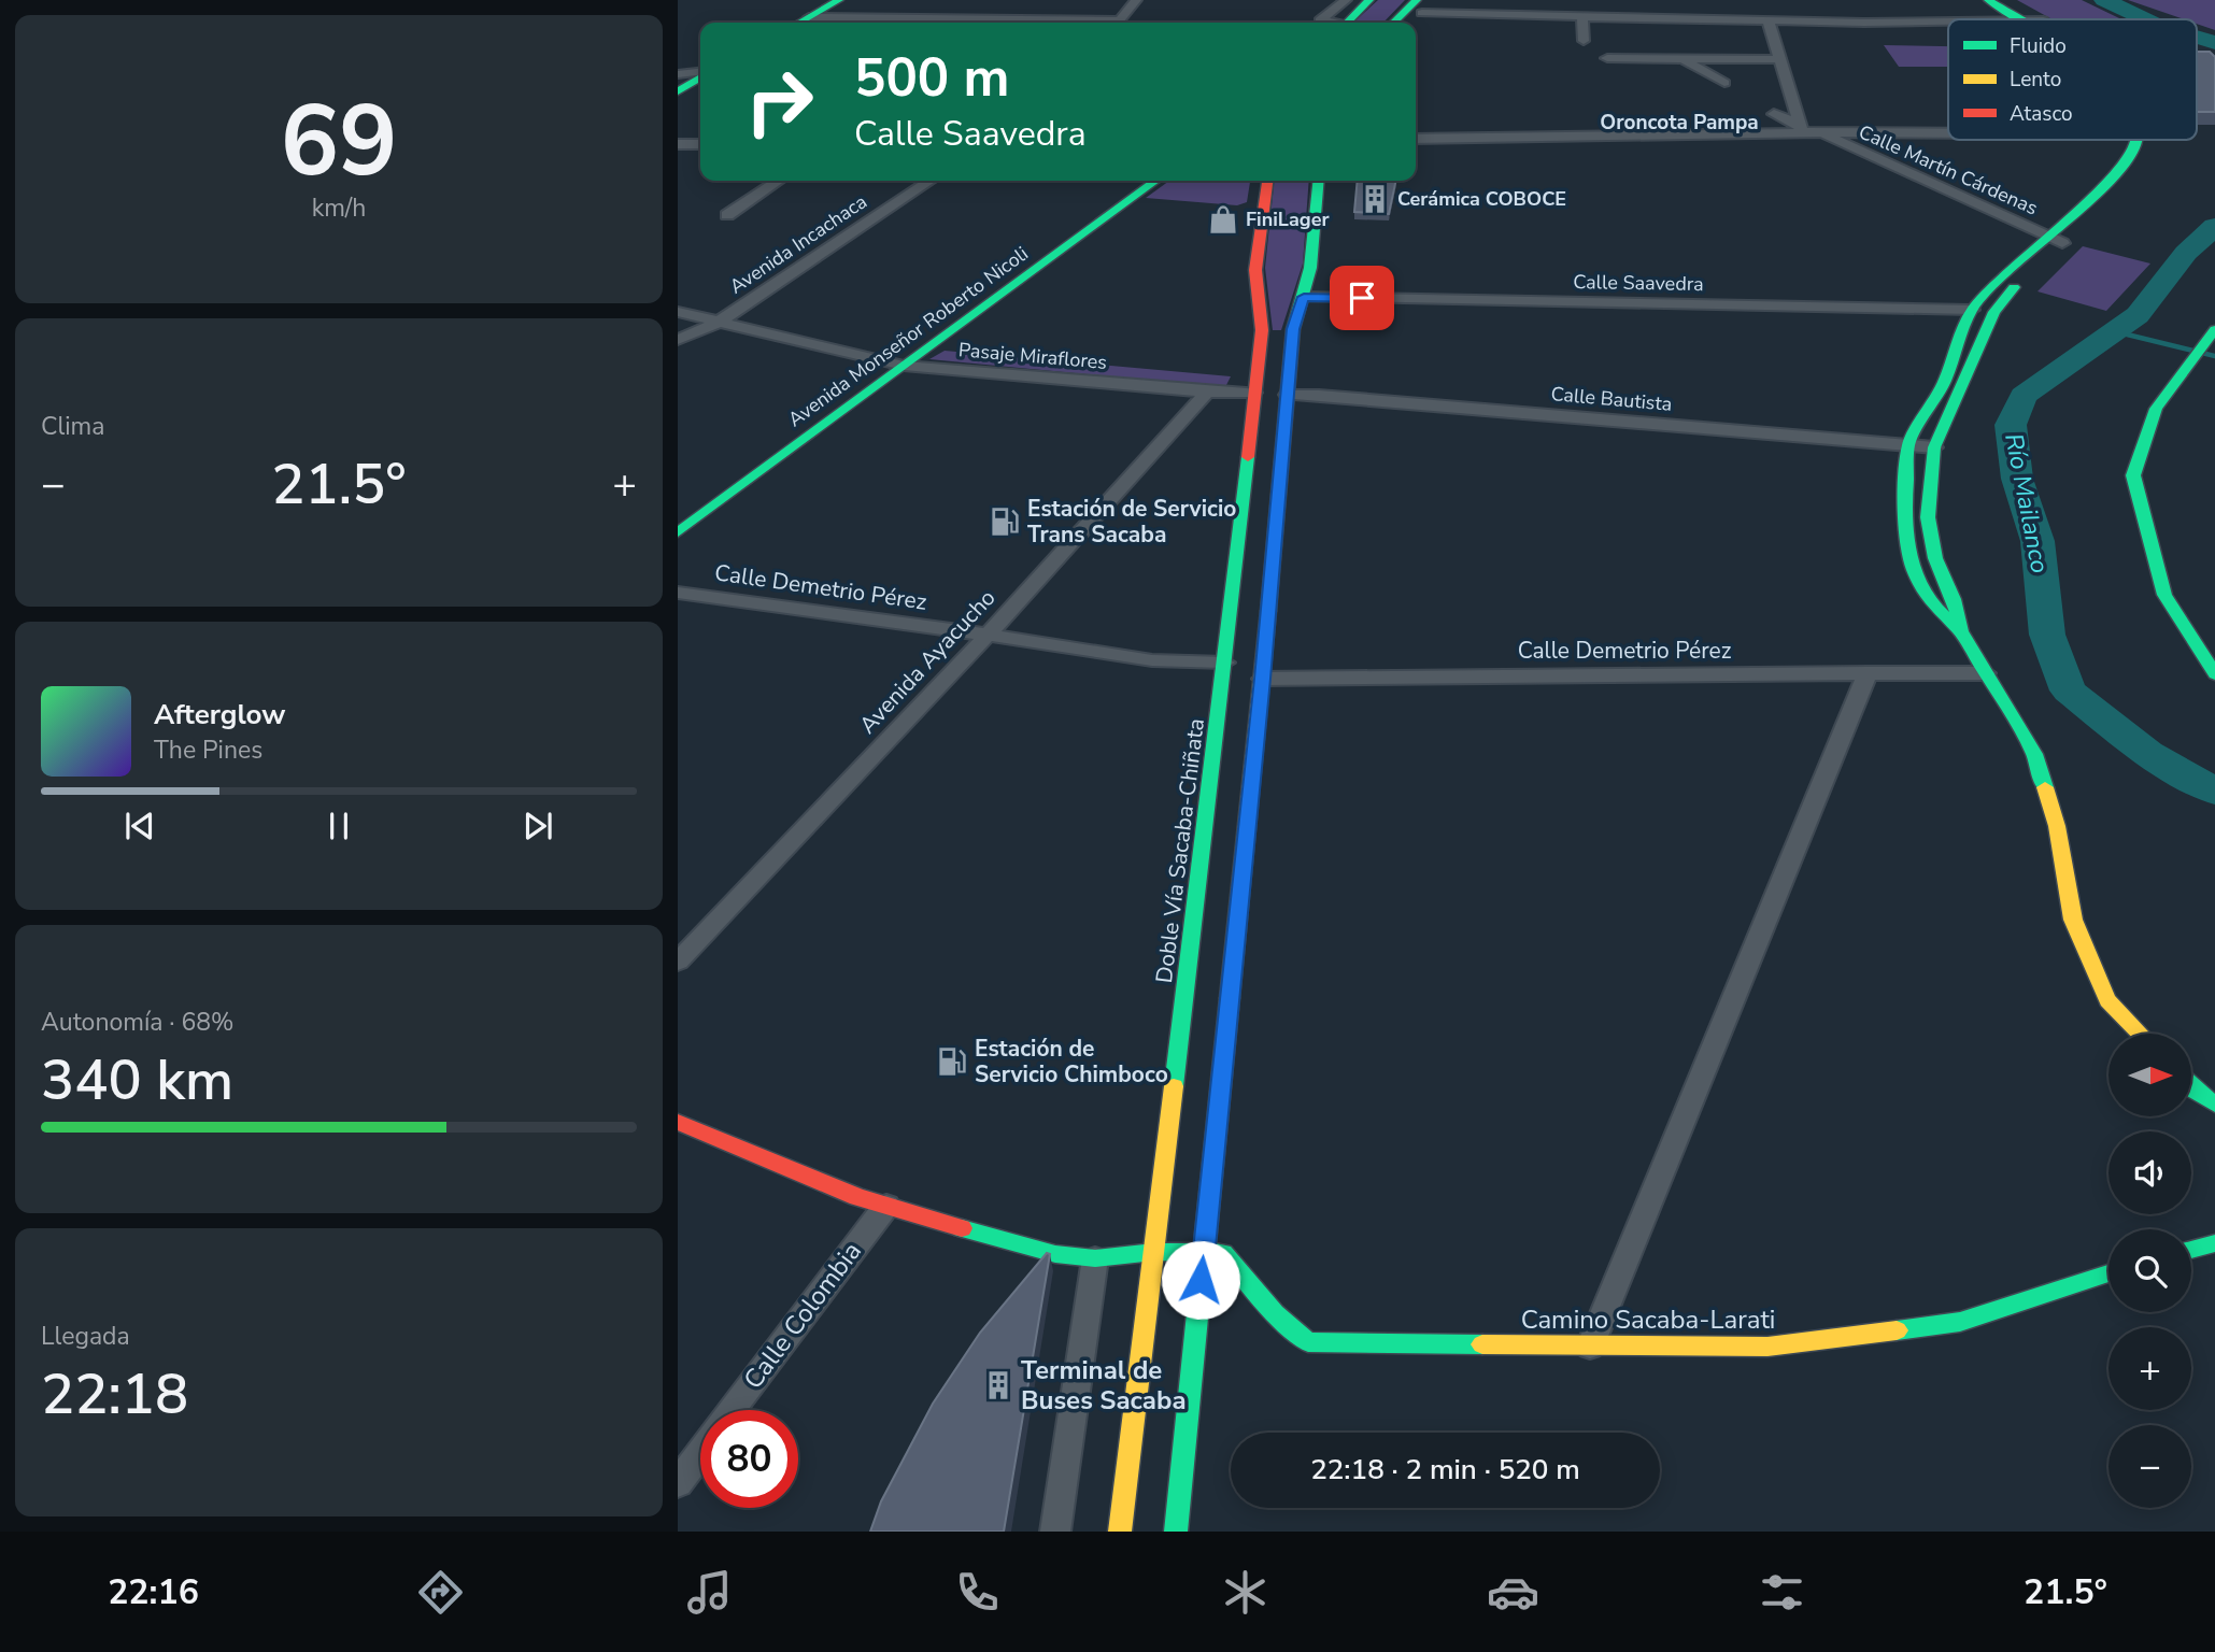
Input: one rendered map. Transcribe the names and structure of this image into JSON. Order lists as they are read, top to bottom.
{
  "streets": {
    "main road": ["Avenida Monseñor Roberto Nicoli", "Doble Vía Sacaba-Chiñata", "Camino Sacaba-Larati"],
    "street": [
      "Calle Martín Cárdenas",
      "Avenida Incachaca",
      "Calle Saavedra",
      "Pasaje Miraflores",
      "Calle Bautista",
      "Calle Demetrio Pérez",
      "Avenida Ayacucho",
      "Calle Colombia"
    ]
  },
  "crossings": [
    ["Avenida Incachaca", "Pasaje Miraflores"],
    ["Avenida Monseñor Roberto Nicoli", "Pasaje Miraflores"],
    ["Pasaje Miraflores", "Avenida Ayacucho"],
    ["Pasaje Miraflores", "Doble Vía Sacaba-Chiñata"],
    ["Calle Demetrio Pérez", "Avenida Ayacucho"],
    ["Calle Demetrio Pérez", "Doble Vía Sacaba-Chiñata"]
  ],
  "districts": ["Oroncota Pampa"],
  "water": ["Río Mailanco"],
  "places": {
    "building": ["Cerámica COBOCE", "Terminal de Buses Sacaba"],
    "shop": ["FiniLager"],
    "fuel station": ["Estación de Servicio Trans Sacaba", "Estación de Servicio Chimboco"]
  },
  "legend": ["Fluido", "Lento", "Atasco"],
  "north": "right",
  "page": {
    "tile": [
      ["69", "km/h"],
      "Clima",
      ["Autonomía · 68%", "340 km"],
      ["Llegada", "22:18"]
    ],
    "turn": ["500 m", "Calle Saavedra"],
    "heat": ["−", "21.5°", "+"],
    "song": ["Afterglow", "The Pines"],
    "map_buttons": ["+", "−"],
    "limit": "80",
    "trip": "22:18 · 2 min · 520 m",
    "tabs": ["22:16", "21.5°"]
  }
}
